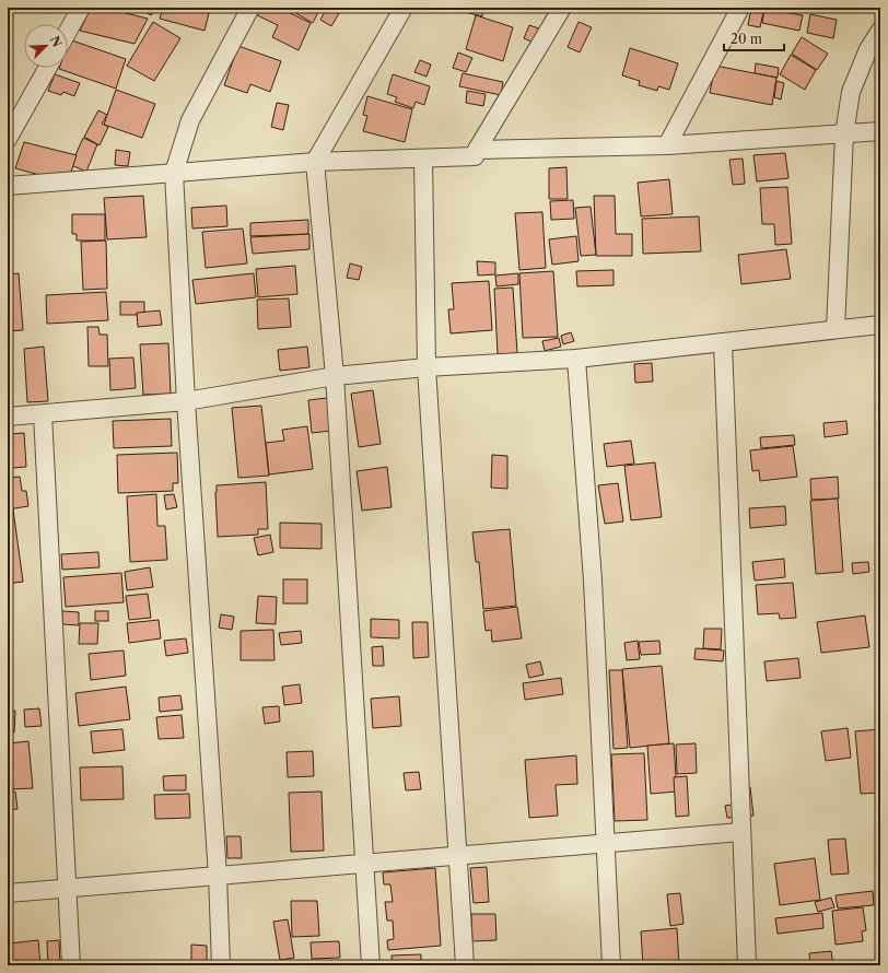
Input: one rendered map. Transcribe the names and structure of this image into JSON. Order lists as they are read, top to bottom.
{
  "scale_bar": "20 m",
  "north": "top right"
}
